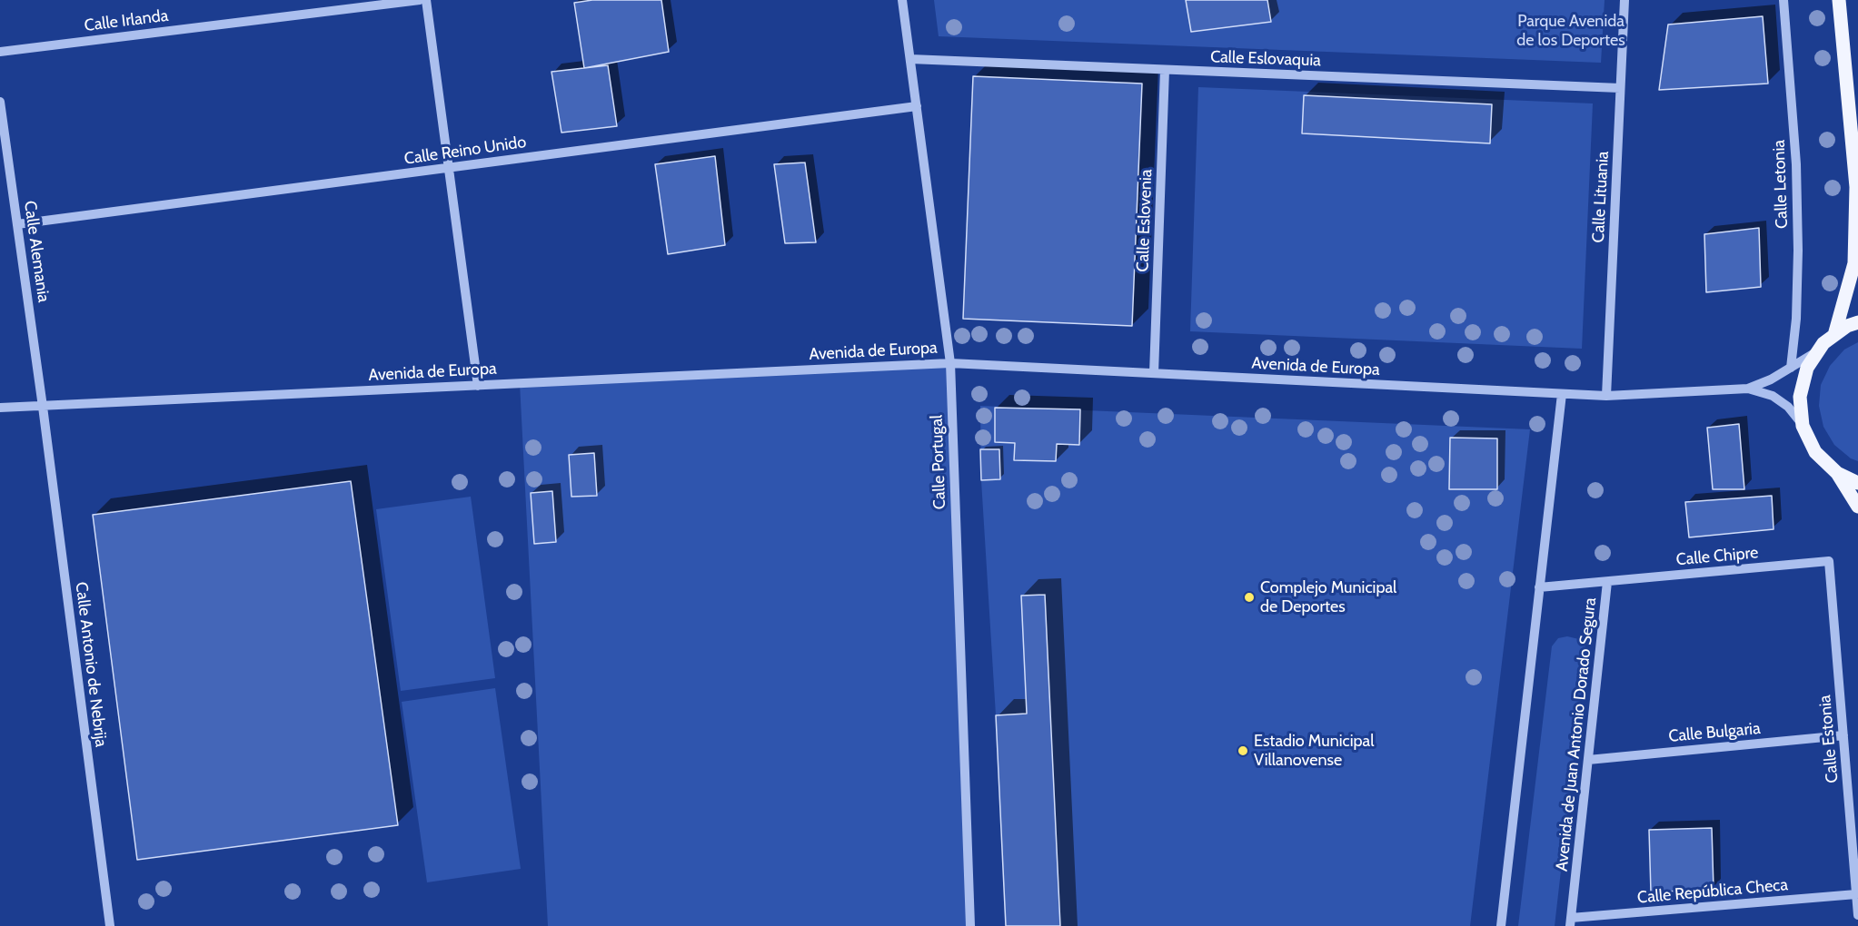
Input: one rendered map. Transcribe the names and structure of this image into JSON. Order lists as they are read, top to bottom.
{
  "streets": {
    "street": [
      "Calle Irlanda",
      "Calle Eslovaquia",
      "Calle Reino Unido",
      "Calle Letonia",
      "Calle Lituania",
      "Calle Eslovenia",
      "Calle Alemania",
      "Avenida de Europa",
      "Calle Portugal",
      "Calle Chipre",
      "Calle Antonio de Nebrija",
      "Calle Bulgaria",
      "Avenida de Juan Antonio Dorado Segura",
      "Calle Estonia",
      "Calle República Checa"
    ]
  },
  "crossings": [
    ["Calle Eslovaquia", "Calle Lituania"],
    ["Calle Eslovaquia", "Calle Eslovenia"],
    ["Calle Eslovaquia", "Calle Portugal"],
    ["Calle Reino Unido", "Calle Alemania"],
    ["Calle Reino Unido", "Calle Portugal"],
    ["Calle Letonia", "Avenida de Europa"],
    ["Calle Lituania", "Avenida de Europa"],
    ["Calle Eslovenia", "Avenida de Europa"],
    ["Calle Alemania", "Avenida de Europa"],
    ["Calle Alemania", "Calle Antonio de Nebrija"],
    ["Avenida de Europa", "Calle Portugal"],
    ["Avenida de Europa", "Calle Antonio de Nebrija"],
    ["Calle Chipre", "Avenida de Juan Antonio Dorado Segura"],
    ["Calle Chipre", "Calle Estonia"],
    ["Calle Bulgaria", "Avenida de Juan Antonio Dorado Segura"],
    ["Calle Bulgaria", "Calle Estonia"],
    ["Avenida de Juan Antonio Dorado Segura", "Calle República Checa"],
    ["Calle Estonia", "Calle República Checa"]
  ],
  "parks": ["Parque Avenida de los Deportes"],
  "places": ["Complejo Municipal de Deportes", "Estadio Municipal Villanovense"]
}
